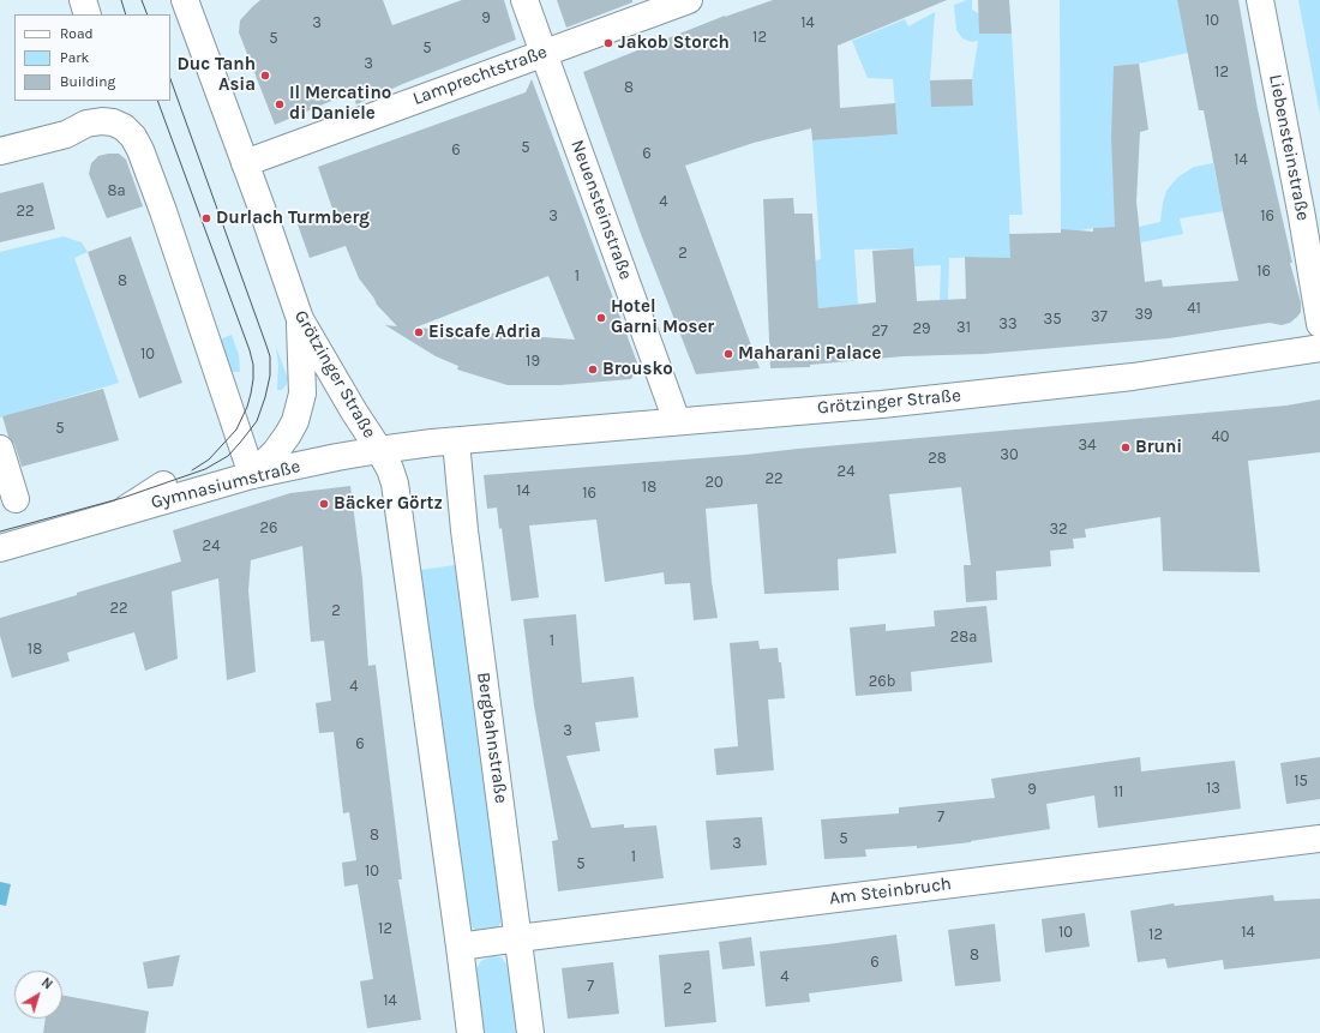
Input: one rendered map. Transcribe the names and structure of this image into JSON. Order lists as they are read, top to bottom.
{
  "streets": {
    "street": [
      "Lamprechtstraße",
      "Liebensteinstraße",
      "Neuensteinstraße",
      "Grötzinger Straße",
      "Gymnasiumstraße",
      "Bergbahnstraße",
      "Am Steinbruch"
    ]
  },
  "crossings": [
    ["Lamprechtstraße", "Neuensteinstraße"],
    ["Lamprechtstraße", "Grötzinger Straße"],
    ["Neuensteinstraße", "Grötzinger Straße"],
    ["Grötzinger Straße", "Gymnasiumstraße"],
    ["Grötzinger Straße", "Bergbahnstraße"],
    ["Gymnasiumstraße", "Bergbahnstraße"],
    ["Bergbahnstraße", "Am Steinbruch"]
  ],
  "places": [
    "Jakob Storch",
    "Duc Tanh Asia",
    "Il Mercatino di Daniele",
    "Durlach Turmberg",
    "Hotel Garni Moser",
    "Eiscafe Adria",
    "Maharani Palace",
    "Brousko",
    "Bruni",
    "Bäcker Görtz"
  ],
  "house_numbers": [
    "9",
    "10",
    "3",
    "14",
    "12",
    "5",
    "5",
    "3",
    "12",
    "8",
    "5",
    "6",
    "6",
    "14",
    "8a",
    "4",
    "22",
    "3",
    "16",
    "2",
    "16",
    "1",
    "8",
    "41",
    "39",
    "37",
    "35",
    "33",
    "31",
    "29",
    "27",
    "10",
    "19",
    "5",
    "40",
    "34",
    "30",
    "28",
    "24",
    "22",
    "20",
    "18",
    "14",
    "16",
    "26",
    "32",
    "24",
    "22",
    "2",
    "28a",
    "1",
    "18",
    "26b",
    "4",
    "3",
    "6",
    "15",
    "13",
    "9",
    "11",
    "7",
    "8",
    "5",
    "3",
    "1",
    "5",
    "10",
    "12",
    "10",
    "14",
    "12",
    "8",
    "6",
    "4",
    "7",
    "2",
    "14"
  ],
  "legend": ["Road", "Park", "Building"],
  "north": "top right"
}
